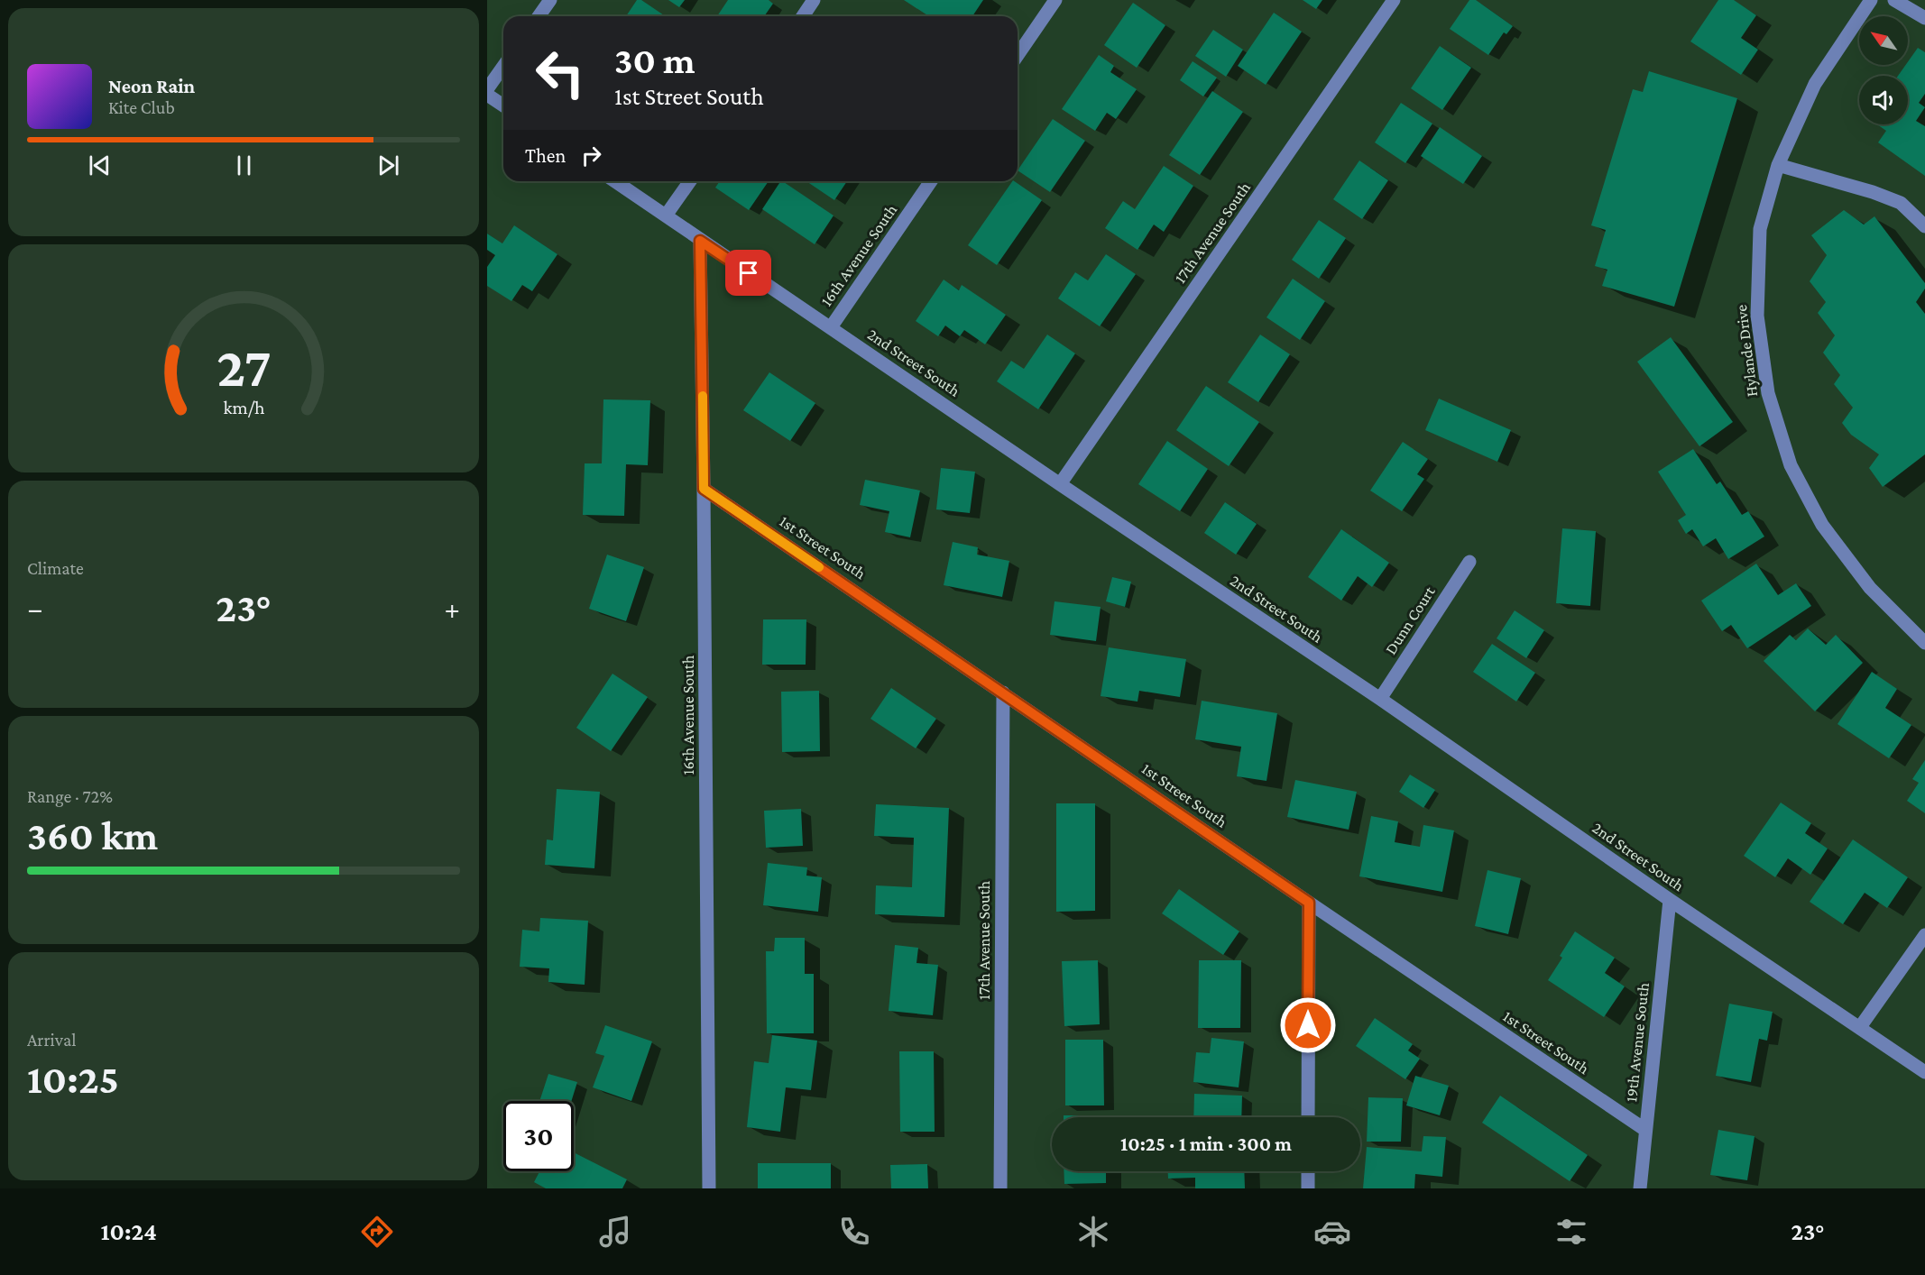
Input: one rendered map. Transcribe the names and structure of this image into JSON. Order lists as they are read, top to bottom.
{
  "streets": {
    "street": [
      "17th Avenue South",
      "16th Avenue South",
      "Hylande Drive",
      "2nd Street South",
      "1st Street South",
      "Dunn Court",
      "19th Avenue South"
    ]
  },
  "crossings": [
    ["17th Avenue South", "2nd Street South"],
    ["17th Avenue South", "1st Street South"],
    ["16th Avenue South", "2nd Street South"],
    ["16th Avenue South", "1st Street South"],
    ["2nd Street South", "Dunn Court"],
    ["2nd Street South", "19th Avenue South"],
    ["1st Street South", "19th Avenue South"]
  ],
  "north": "top left",
  "page": {
    "turn": ["30 m", "1st Street South"],
    "song": ["Neon Rain", "Kite Club"],
    "then": "Then",
    "tile": [
      "Climate",
      ["Range · 72%", "360 km"],
      ["Arrival", "10:25"]
    ],
    "heat": ["−", "23°", "+"],
    "limit": "30",
    "trip": "10:25 · 1 min · 300 m",
    "tabs": ["10:24", "23°"],
    "gauge": ["27", "km/h"]
  }
}
